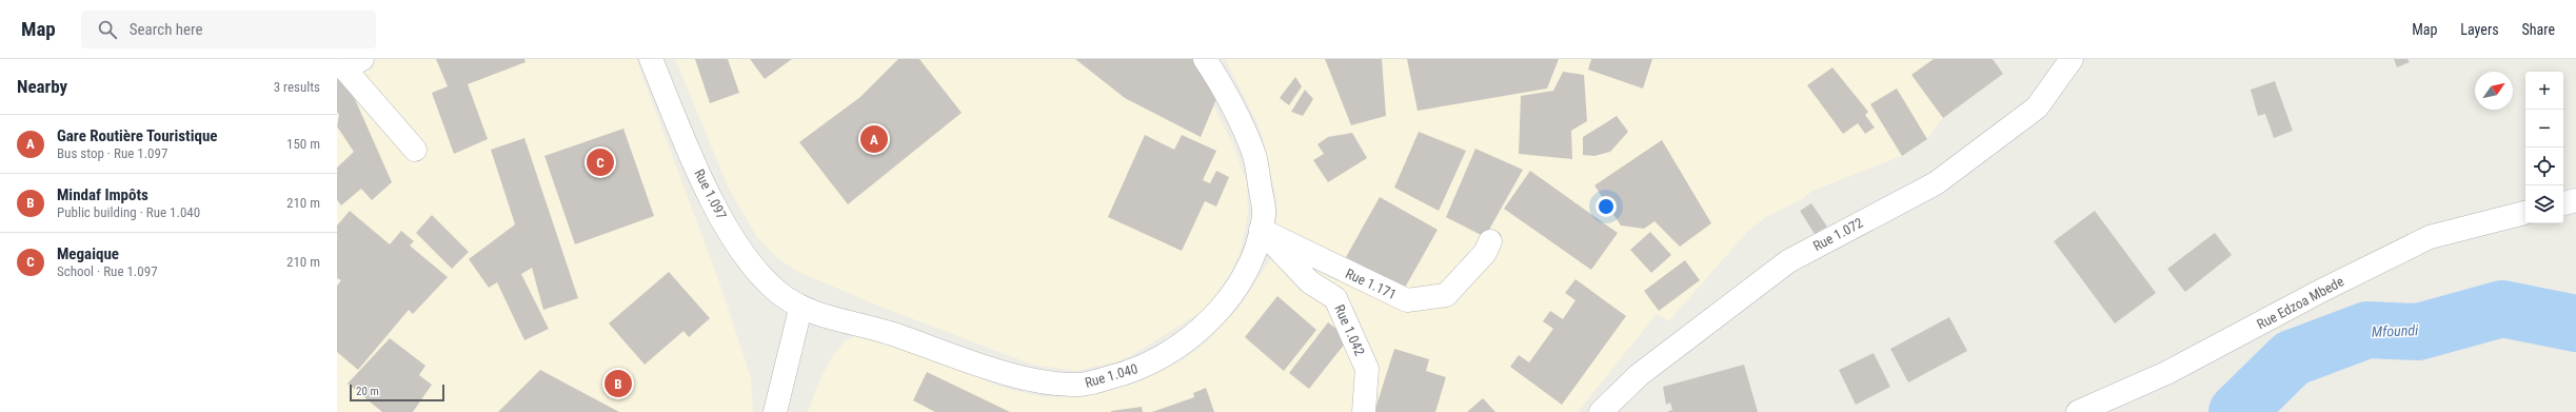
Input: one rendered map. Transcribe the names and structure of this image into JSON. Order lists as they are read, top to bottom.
{
  "streets": {
    "street": [
      "Rue 1.097",
      "Rue 1.072",
      "Rue 1.171",
      "Rue Edzoa Mbede",
      "Rue 1.042",
      "Rue 1.040"
    ]
  },
  "crossings": [
    ["Rue 1.097", "Rue 1.040"],
    ["Rue 1.171", "Rue 1.042"],
    ["Rue 1.171", "Rue 1.040"],
    ["Rue 1.042", "Rue 1.040"]
  ],
  "water": ["Mfoundi"],
  "scale_bar": "20 m",
  "north": "top right",
  "page": {
    "header": "Map",
    "search": "Search here",
    "nav": ["Map", "Layers", "Share"],
    "heading": ["Nearby", "3 results"],
    "map_buttons": ["+", "−"],
    "list": [
      {
        "mark": "A",
        "name": "Gare Routière Touristique",
        "note": "Bus stop · Rue 1.097",
        "value": "150 m"
      },
      {
        "mark": "B",
        "name": "Mindaf Impôts",
        "note": "Public building · Rue 1.040",
        "value": "210 m"
      },
      {
        "mark": "C",
        "name": "Megaique",
        "note": "School · Rue 1.097",
        "value": "210 m"
      }
    ],
    "pins": ["A", "C", "B"],
    "scale": "20 m"
  }
}
